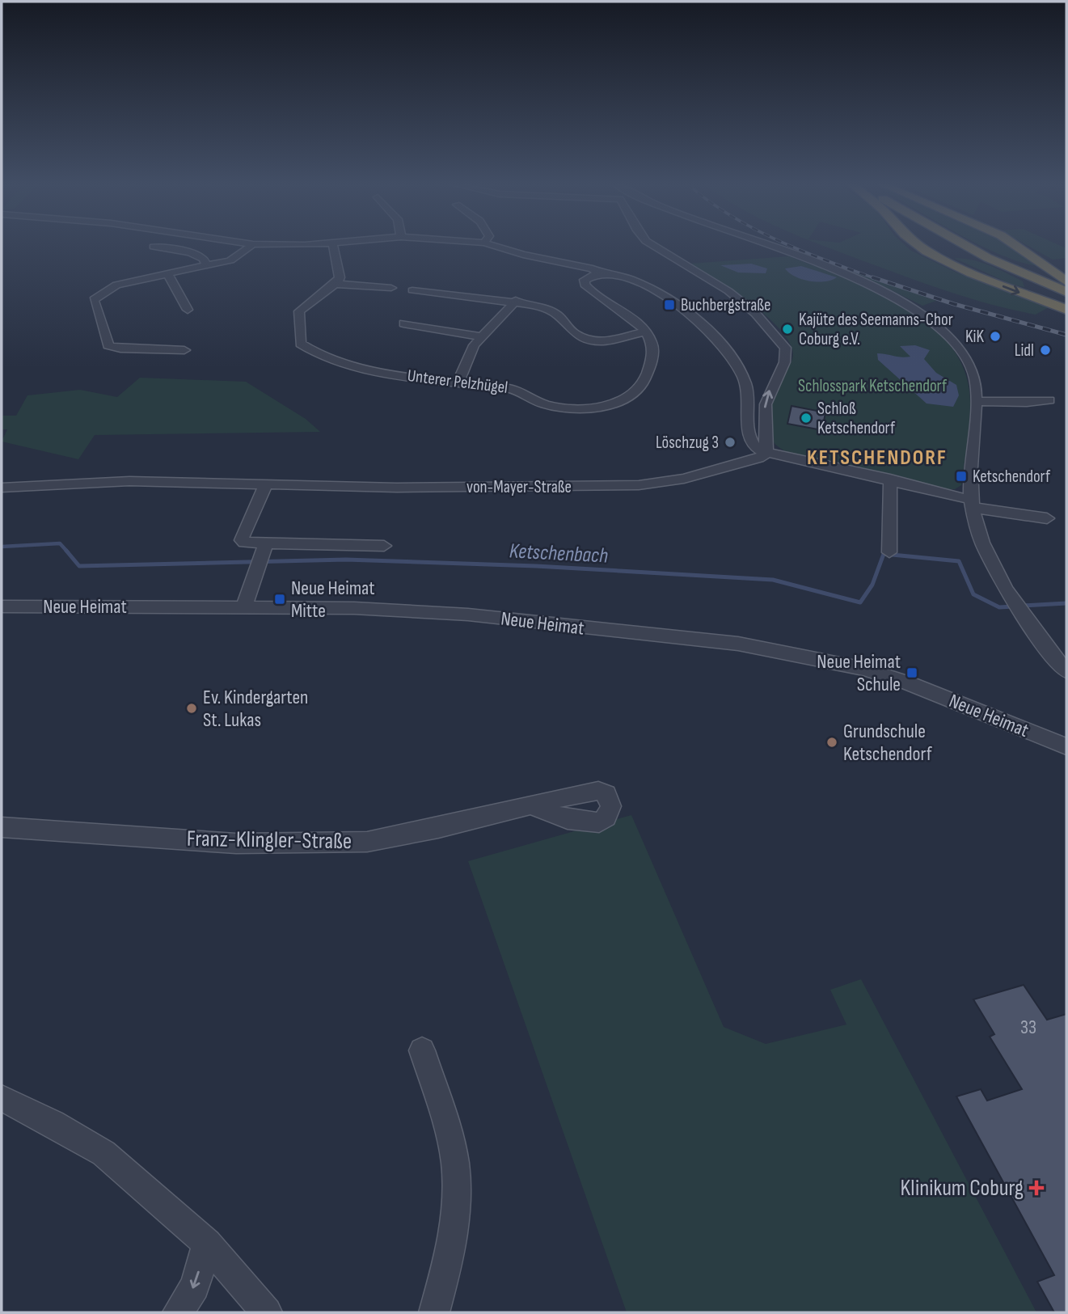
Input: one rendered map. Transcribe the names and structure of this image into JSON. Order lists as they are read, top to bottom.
{
  "streets": {
    "street": [
      "Unterer Pelzhügel",
      "von-Mayer-Straße",
      "Neue Heimat",
      "Franz-Klingler-Straße"
    ]
  },
  "districts": ["KETSCHENDORF"],
  "water": ["Ketschenbach"],
  "parks": ["Schlosspark Ketschendorf"],
  "places": {
    "transit": [
      "Buchbergstraße",
      "Ketschendorf",
      "Neue Heimat Mitte",
      "Neue Heimat Schule"
    ],
    "other": [
      "Kajüte des Seemanns-Chor Coburg e.V.",
      "KiK",
      "Lidl",
      "Schloß Ketschendorf",
      "Löschzug 3",
      "Ev. Kindergarten St. Lukas",
      "Grundschule Ketschendorf"
    ],
    "health": ["Klinikum Coburg"]
  },
  "house_numbers": ["33"]
}
